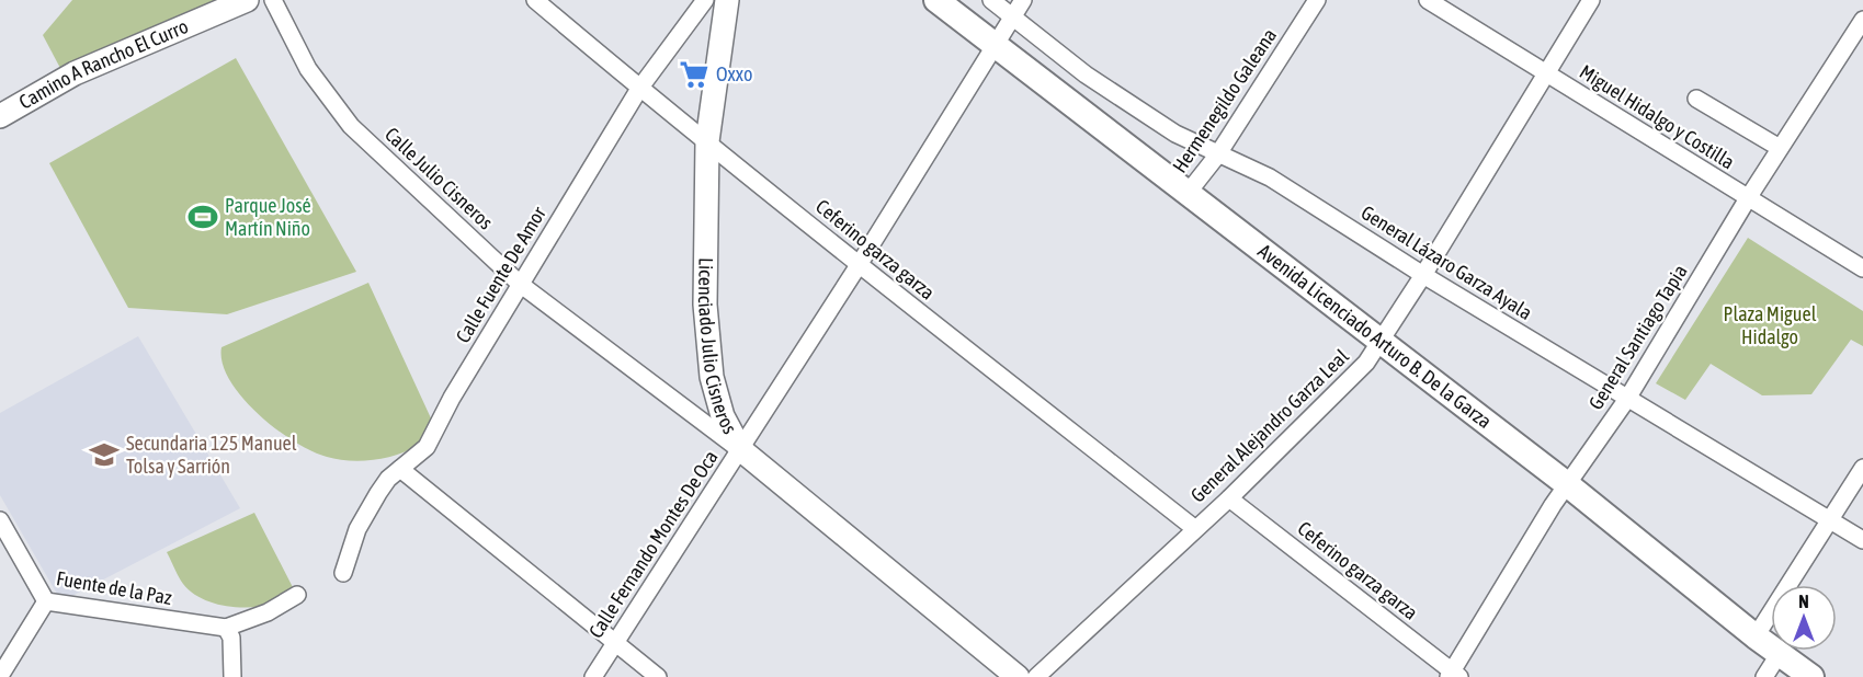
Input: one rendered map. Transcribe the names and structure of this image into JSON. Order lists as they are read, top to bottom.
{
  "streets": {
    "main road": ["Avenida Licenciado Arturo B. De la Garza"],
    "street": [
      "Camino A Rancho El Curro",
      "Hermenegildo Galeana",
      "Miguel Hidalgo y Costilla",
      "Calle Julio Cisneros",
      "Ceferino garza garza",
      "General Lázaro Garza Ayala",
      "Calle Fuente De Amor",
      "General Santiago Tapia",
      "Licenciado Julio Cisneros",
      "General Alejandro Garza Leal",
      "Calle Fernando Montes De Oca",
      "Fuente de la Paz"
    ]
  },
  "crossings": [
    ["Hermenegildo Galeana", "General Lázaro Garza Ayala"],
    ["Hermenegildo Galeana", "Avenida Licenciado Arturo B. De la Garza"],
    ["Miguel Hidalgo y Costilla", "General Santiago Tapia"],
    ["Miguel Hidalgo y Costilla", "General Alejandro Garza Leal"],
    ["Calle Julio Cisneros", "Calle Fuente De Amor"],
    ["Calle Julio Cisneros", "Licenciado Julio Cisneros"],
    ["Calle Julio Cisneros", "Calle Fernando Montes De Oca"],
    ["Ceferino garza garza", "Calle Fuente De Amor"],
    ["Ceferino garza garza", "General Santiago Tapia"],
    ["Ceferino garza garza", "Licenciado Julio Cisneros"],
    ["Ceferino garza garza", "General Alejandro Garza Leal"],
    ["Ceferino garza garza", "Calle Fernando Montes De Oca"],
    ["General Lázaro Garza Ayala", "General Santiago Tapia"],
    ["General Lázaro Garza Ayala", "General Alejandro Garza Leal"],
    ["General Lázaro Garza Ayala", "Calle Fernando Montes De Oca"],
    ["Avenida Licenciado Arturo B. De la Garza", "General Santiago Tapia"],
    ["Avenida Licenciado Arturo B. De la Garza", "General Alejandro Garza Leal"],
    ["Avenida Licenciado Arturo B. De la Garza", "Calle Fernando Montes De Oca"],
    ["Licenciado Julio Cisneros", "Calle Fernando Montes De Oca"]
  ],
  "parks": ["Plaza Miguel Hidalgo"],
  "places": {
    "supermarket": ["Oxxo"],
    "sports": ["Parque José Martín Niño"],
    "school or university": ["Secundaria 125 Manuel Tolsa y Sarrión"]
  },
  "north": "top"
}
